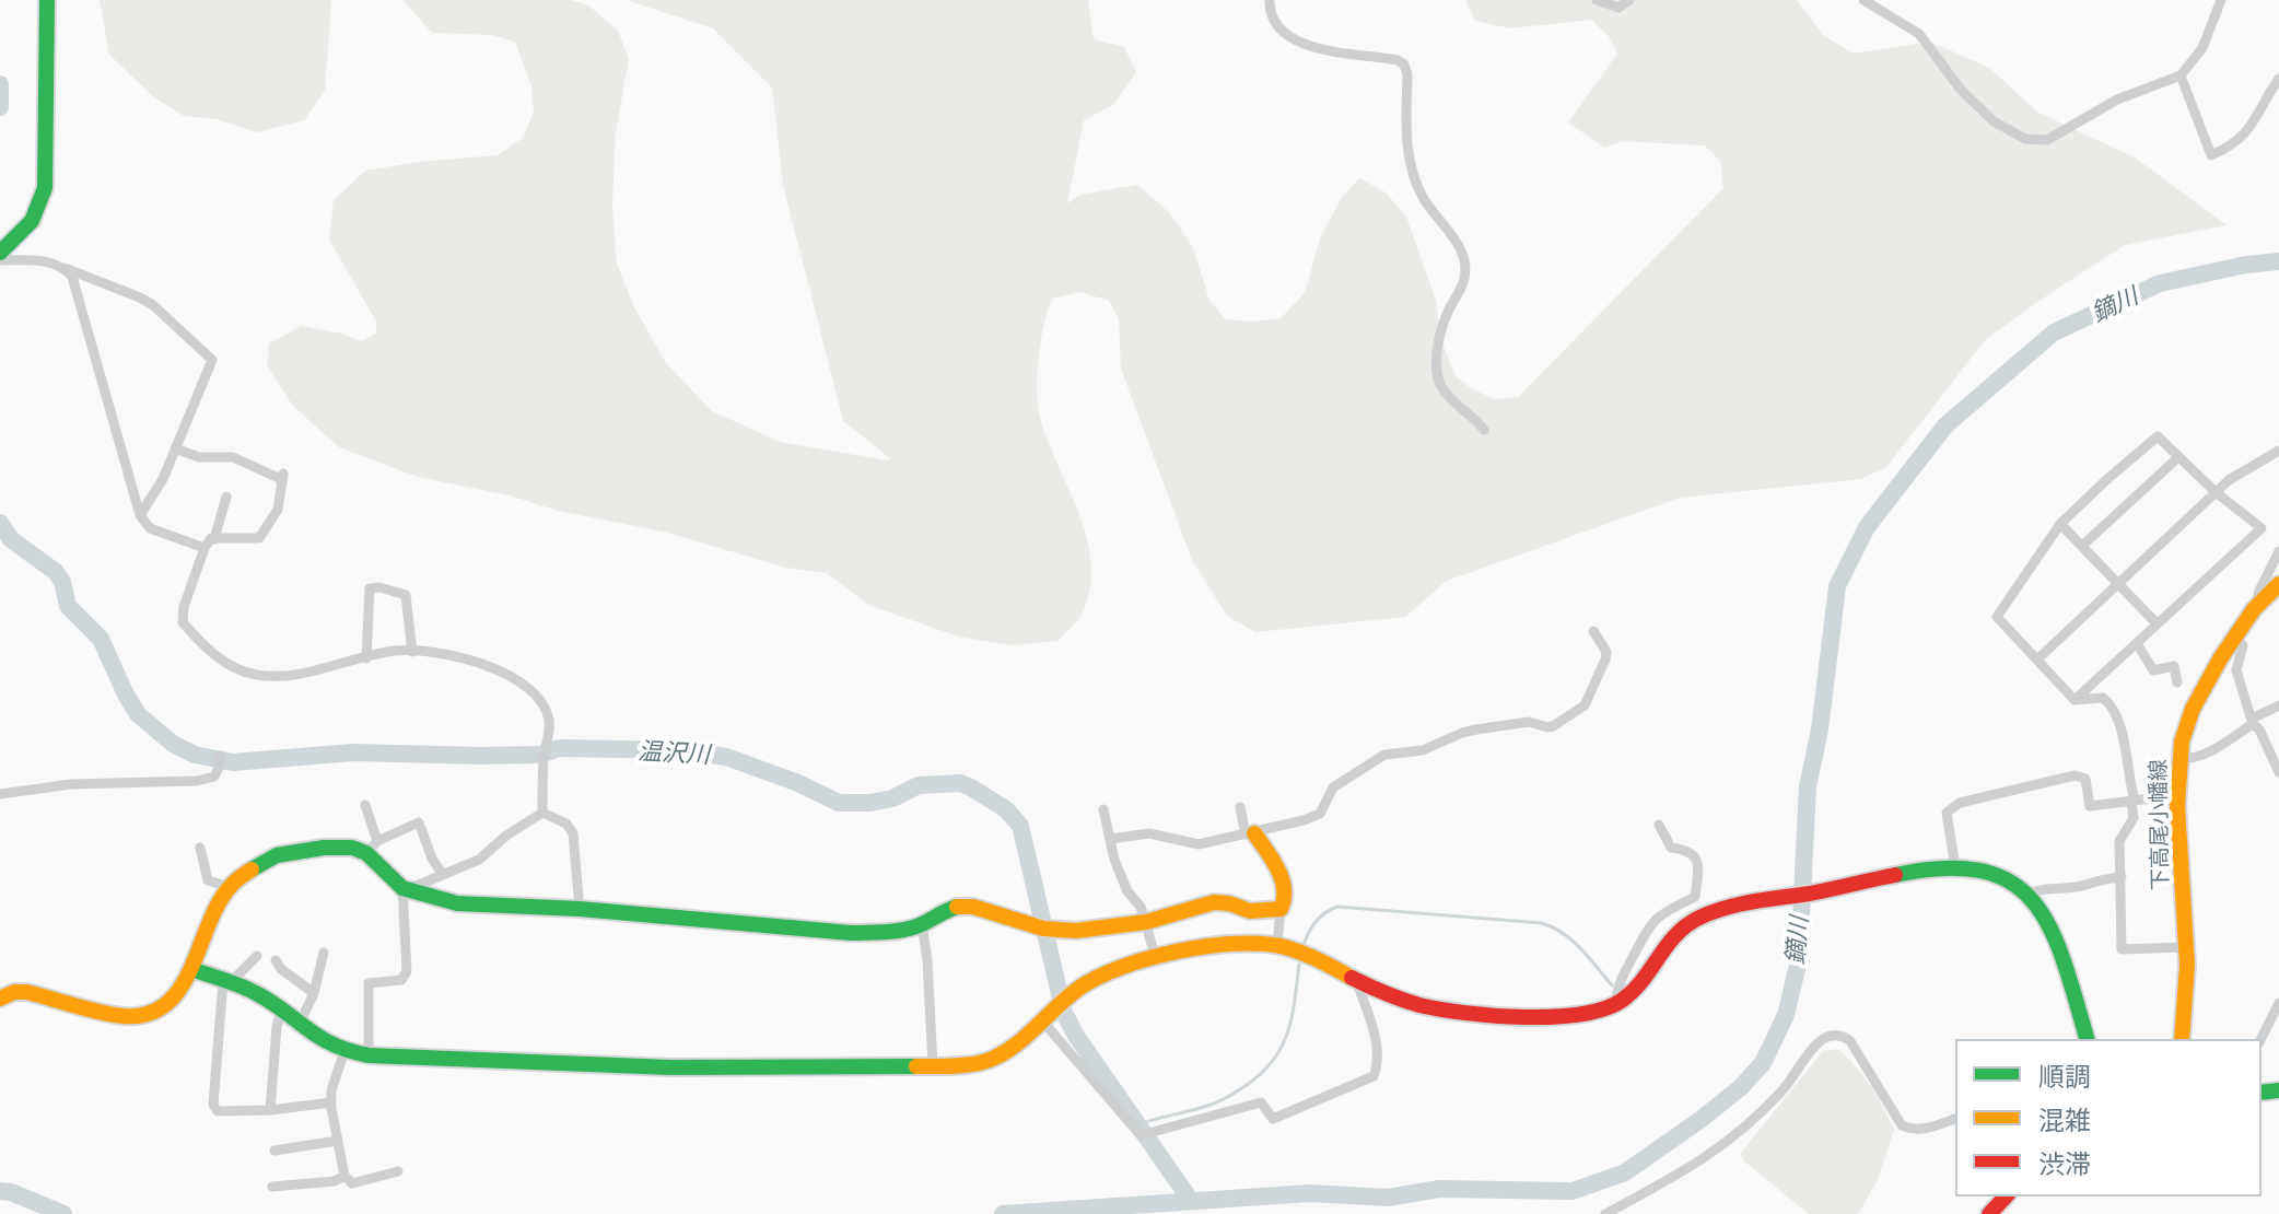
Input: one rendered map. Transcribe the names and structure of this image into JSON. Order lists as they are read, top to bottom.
{
  "streets": {
    "street": ["下高尾小幡線"]
  },
  "water": ["鏑川", "温沢川"],
  "legend": ["順調", "混雑", "渋滞"]
}
